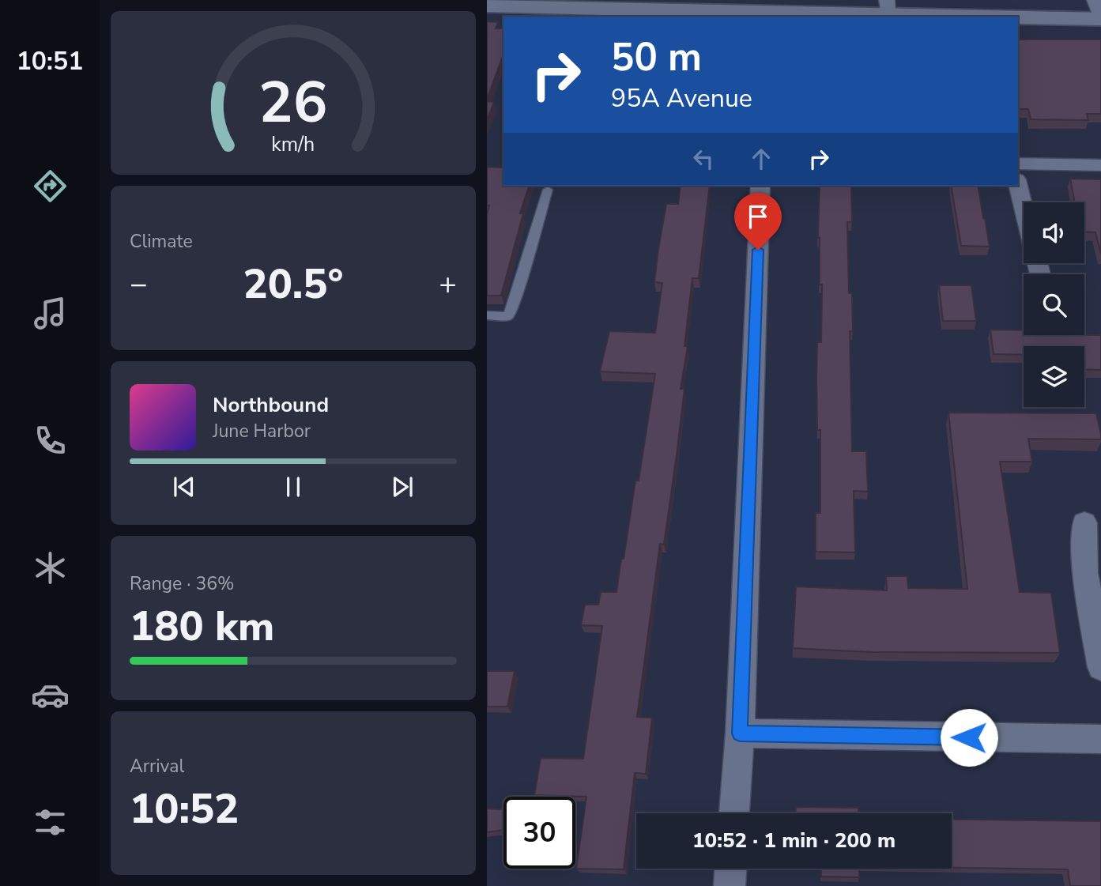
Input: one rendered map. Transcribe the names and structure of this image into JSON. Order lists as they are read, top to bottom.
{
  "page": {
    "tabs": "10:51",
    "turn": ["50 m", "95A Avenue"],
    "tile": [
      "Climate",
      ["Range · 36%", "180 km"],
      ["Arrival", "10:52"]
    ],
    "heat": ["−", "20.5°", "+"],
    "song": ["Northbound", "June Harbor"],
    "limit": "30",
    "trip": "10:52 · 1 min · 200 m",
    "gauge": ["26", "km/h"]
  }
}
